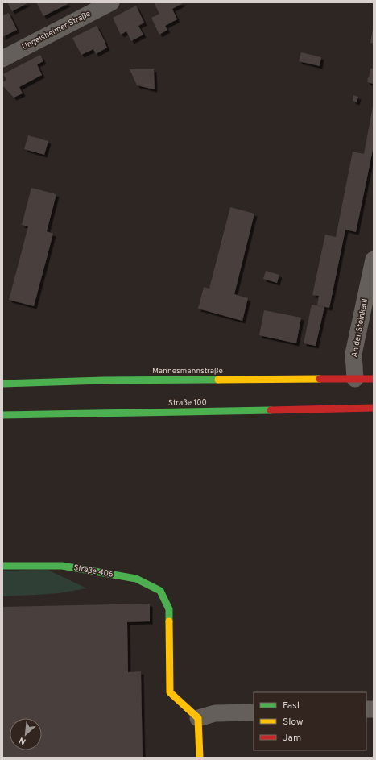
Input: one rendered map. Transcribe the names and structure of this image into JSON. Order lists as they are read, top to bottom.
{
  "streets": {
    "street": [
      "Ungelsheimer Straße",
      "An der Steinkaul",
      "Mannesmannstraße",
      "Straße 100",
      "Straße 406"
    ]
  },
  "crossings": [
    ["An der Steinkaul", "Mannesmannstraße"]
  ],
  "legend": ["Fast", "Slow", "Jam"],
  "north": "bottom left"
}
